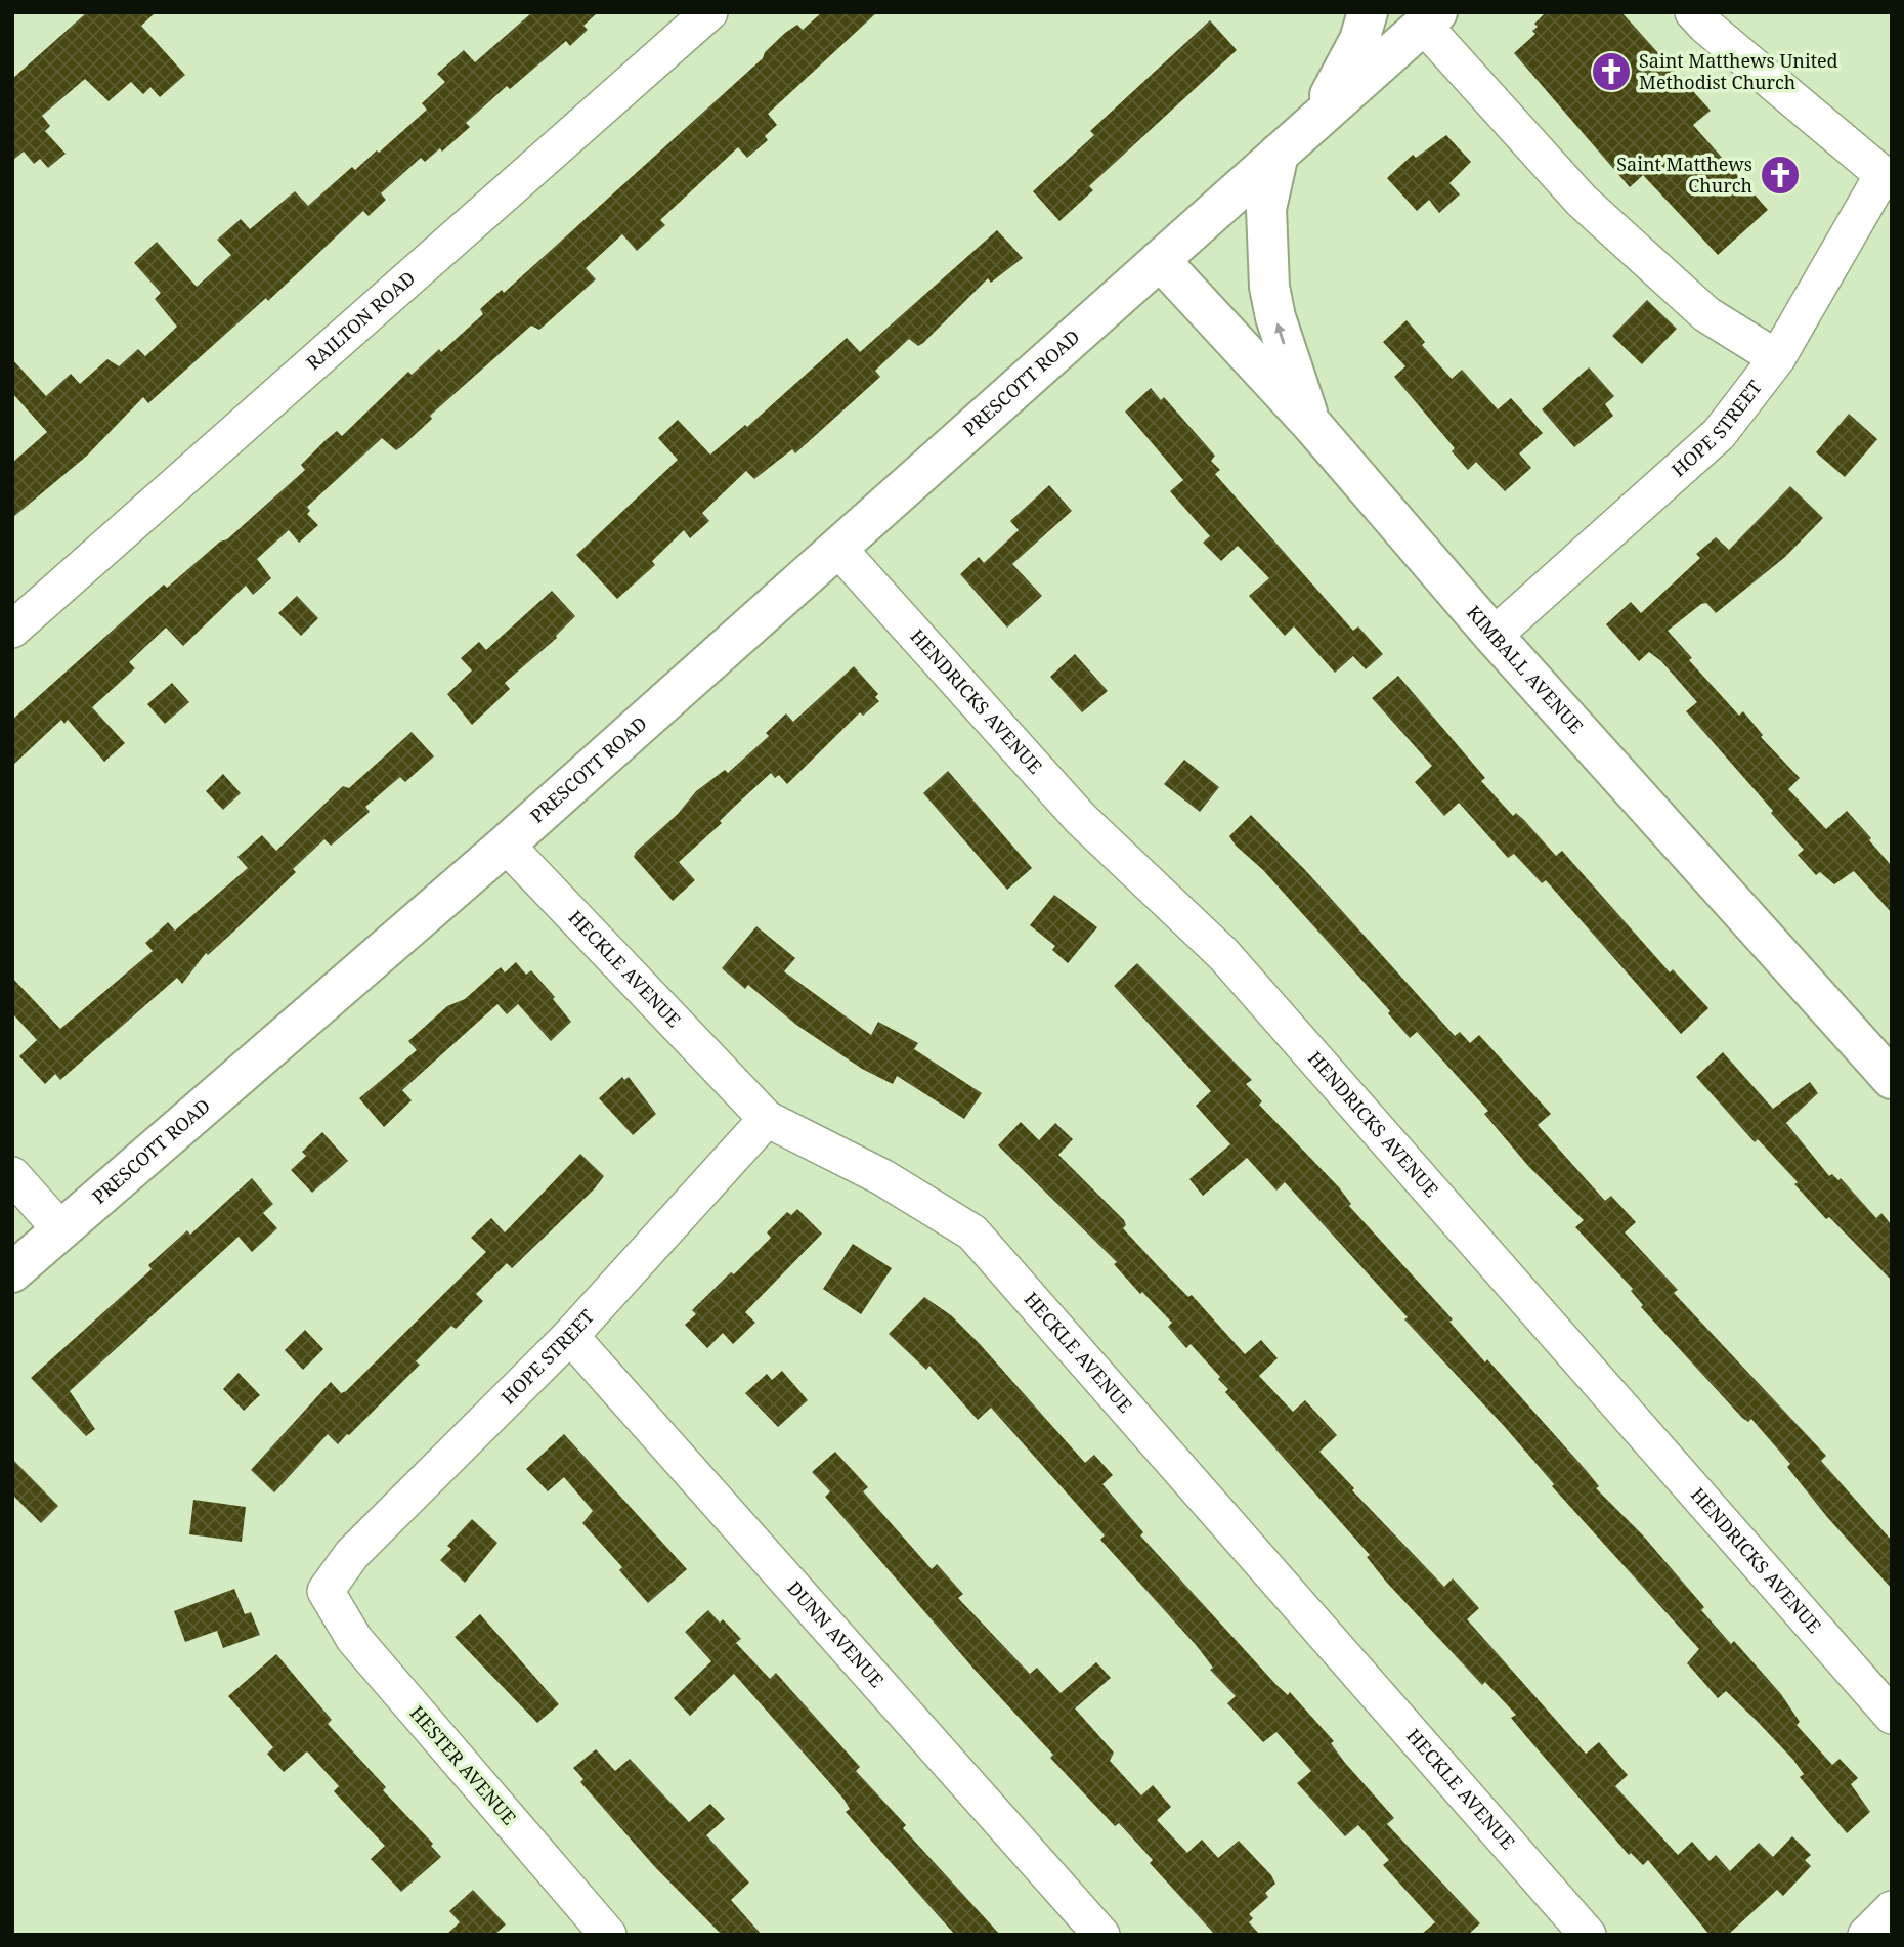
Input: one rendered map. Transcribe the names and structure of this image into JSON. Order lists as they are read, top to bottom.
{
  "streets": {
    "main road": ["PRESCOTT ROAD", "KIMBALL AVENUE"],
    "street": [
      "RAILTON ROAD",
      "HOPE STREET",
      "HENDRICKS AVENUE",
      "HECKLE AVENUE",
      "DUNN AVENUE",
      "HESTER AVENUE"
    ]
  },
  "crossings": [
    ["PRESCOTT ROAD", "KIMBALL AVENUE"],
    ["PRESCOTT ROAD", "HENDRICKS AVENUE"],
    ["PRESCOTT ROAD", "HECKLE AVENUE"],
    ["HOPE STREET", "KIMBALL AVENUE"],
    ["HOPE STREET", "HECKLE AVENUE"],
    ["HOPE STREET", "DUNN AVENUE"],
    ["HOPE STREET", "HESTER AVENUE"]
  ],
  "places": {
    "church": ["Saint Matthews United Methodist Church", "Saint Matthews Church"]
  }
}
